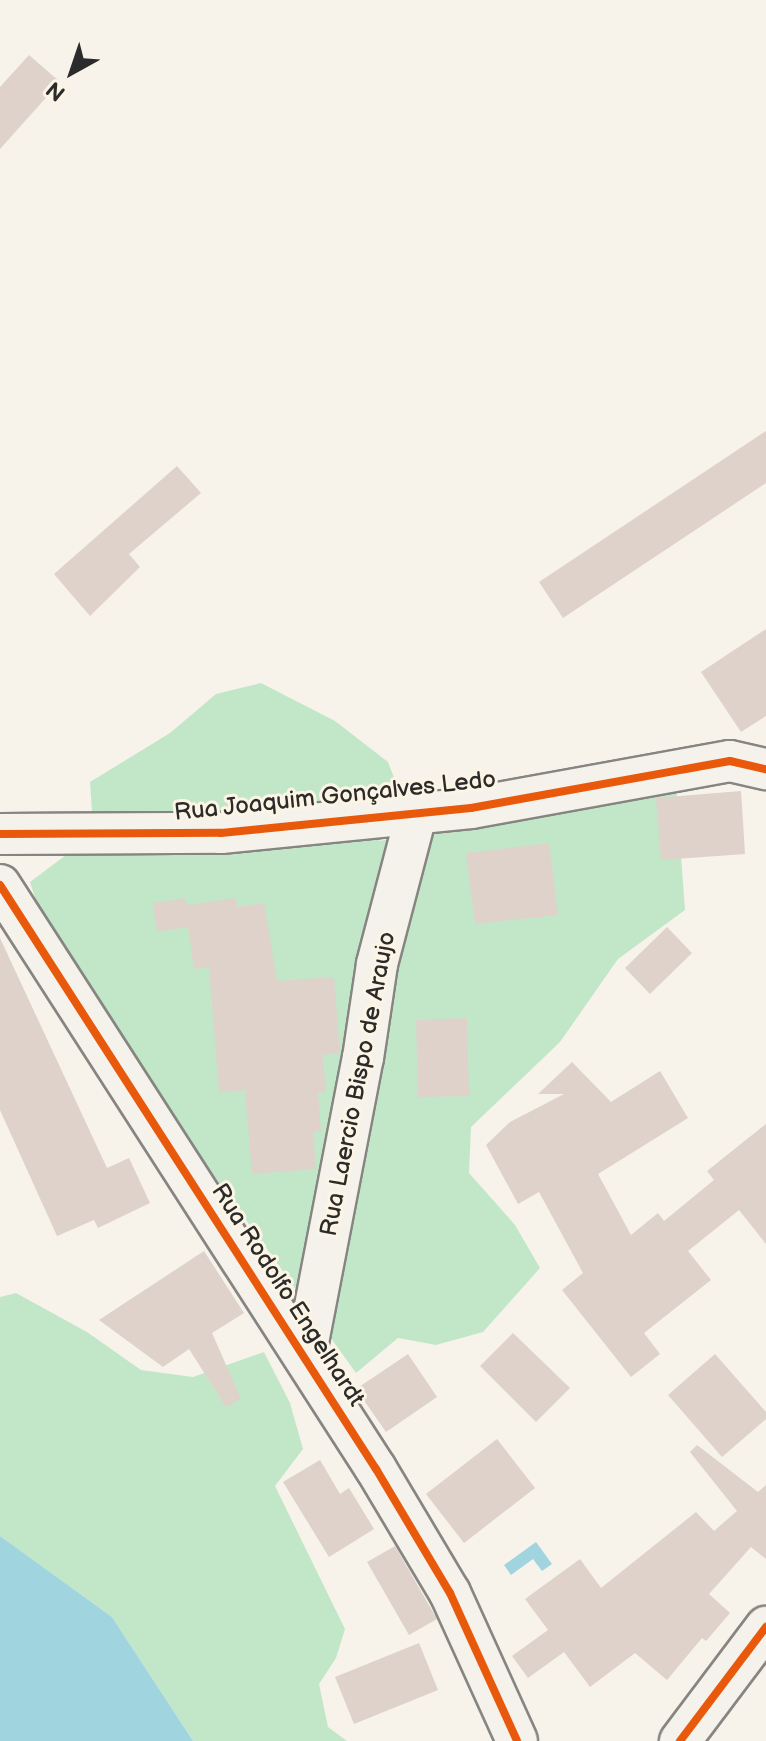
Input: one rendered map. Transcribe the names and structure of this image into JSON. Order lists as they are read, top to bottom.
{
  "streets": {
    "street": ["Rua Joaquim Gonçalves Ledo", "Rua Laercio Bispo de Araujo", "Rua Rodolfo Engelhardt"]
  },
  "crossings": [
    ["Rua Joaquim Gonçalves Ledo", "Rua Laercio Bispo de Araujo"],
    ["Rua Laercio Bispo de Araujo", "Rua Rodolfo Engelhardt"]
  ],
  "north": "bottom left"
}
